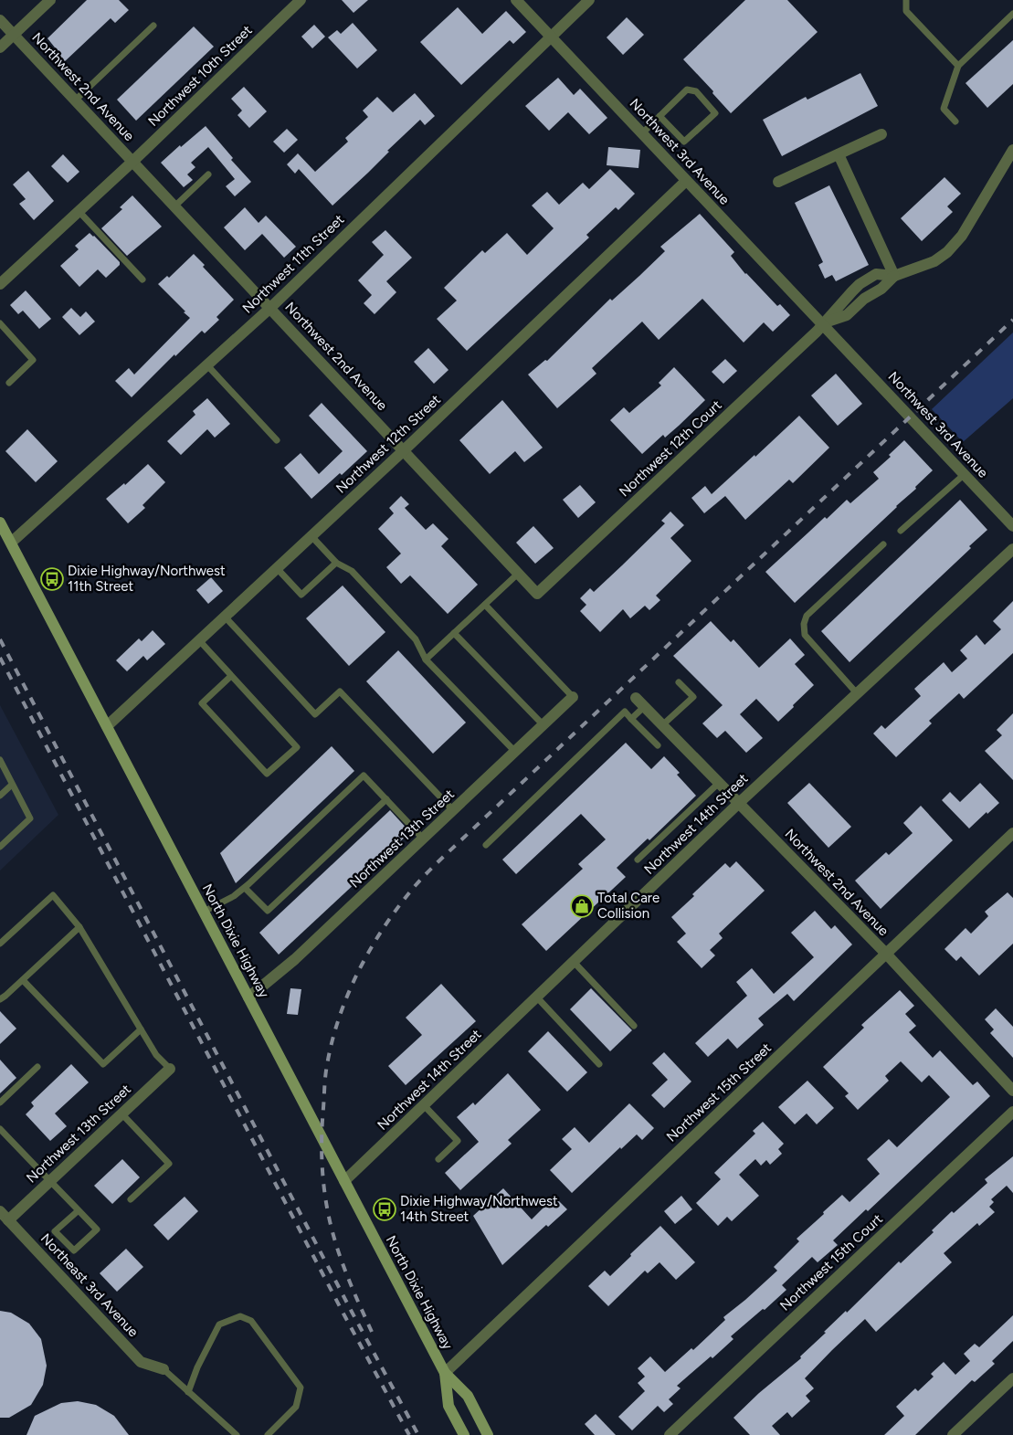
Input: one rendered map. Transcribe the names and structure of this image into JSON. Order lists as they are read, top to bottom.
{
  "streets": {
    "main road": ["North Dixie Highway"],
    "street": [
      "Northwest 10th Street",
      "Northwest 2nd Avenue",
      "Northwest 3rd Avenue",
      "Northwest 11th Street",
      "Northwest 12th Street",
      "Northwest 12th Court",
      "Northwest 14th Street",
      "Northwest 13th Street",
      "Northwest 15th Street",
      "Northwest 15th Court",
      "Northeast 3rd Avenue"
    ]
  },
  "crossings": [
    ["Northwest 10th Street", "Northwest 2nd Avenue"],
    ["Northwest 2nd Avenue", "Northwest 11th Street"],
    ["Northwest 2nd Avenue", "Northwest 12th Street"],
    ["Northwest 2nd Avenue", "Northwest 12th Court"],
    ["Northwest 2nd Avenue", "Northwest 14th Street"],
    ["Northwest 2nd Avenue", "Northwest 15th Street"],
    ["Northwest 3rd Avenue", "Northwest 11th Street"],
    ["Northwest 3rd Avenue", "Northwest 12th Street"],
    ["Northwest 3rd Avenue", "Northwest 12th Court"],
    ["Northwest 11th Street", "North Dixie Highway"],
    ["Northwest 12th Street", "North Dixie Highway"],
    ["Northwest 14th Street", "North Dixie Highway"],
    ["Northwest 13th Street", "North Dixie Highway"],
    ["Northwest 13th Street", "Northeast 3rd Avenue"],
    ["North Dixie Highway", "Northwest 15th Street"]
  ],
  "places": {
    "bus stop": ["Dixie Highway/Northwest 11th Street", "Dixie Highway/Northwest 14th Street"],
    "shop": ["Total Care Collision"]
  }
}
